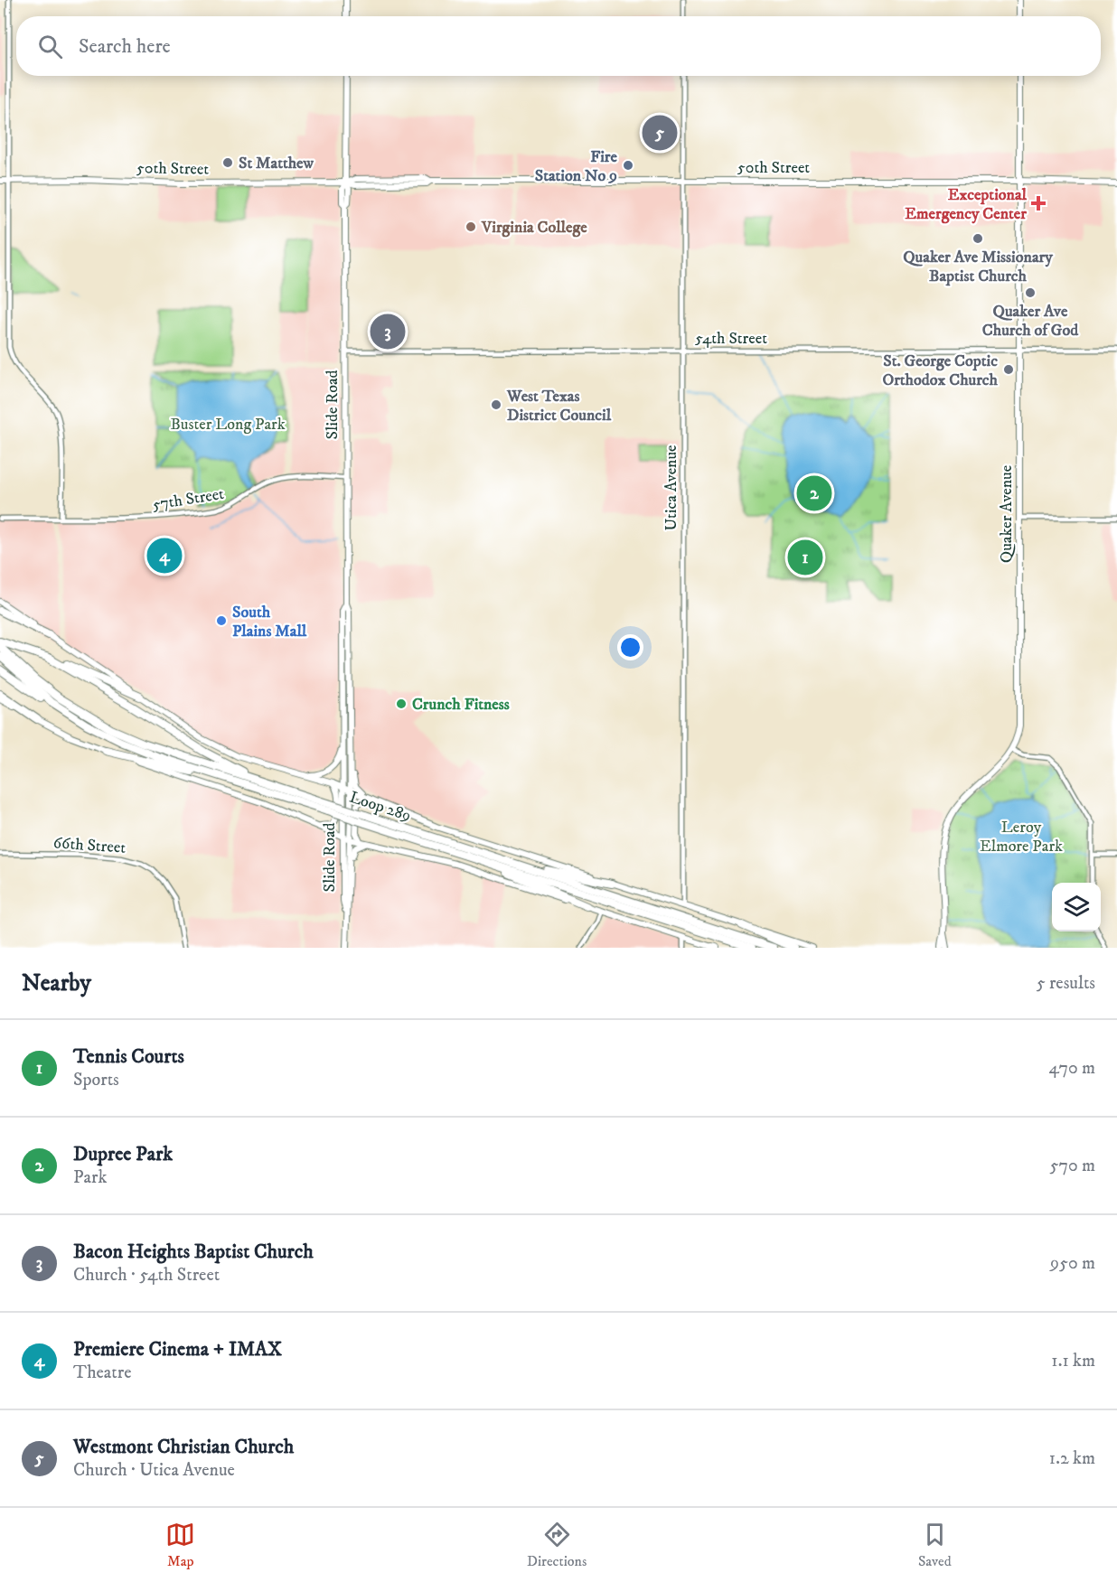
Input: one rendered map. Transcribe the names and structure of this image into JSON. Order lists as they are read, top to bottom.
{
  "streets": {
    "highway": ["Loop 289"],
    "main road": ["50th Street", "Slide Road", "Quaker Avenue"],
    "street": [
      "54th Street",
      "Utica Avenue",
      "57th Street",
      "66th Street"
    ]
  },
  "crossings": [
    ["50th Street", "Slide Road"],
    ["50th Street", "Utica Avenue"],
    ["50th Street", "Quaker Avenue"],
    ["54th Street", "Slide Road"],
    ["54th Street", "Utica Avenue"],
    ["54th Street", "Quaker Avenue"],
    ["Slide Road", "57th Street"]
  ],
  "parks": ["Buster Long Park", "Leroy Elmore Park"],
  "places": {
    "other": [
      "St Matthew",
      "Fire Station No 9",
      "Virginia College",
      "Quaker Ave Missionary Baptist Church",
      "Quaker Ave Church of God",
      "St. George Coptic Orthodox Church",
      "West Texas District Council",
      "South Plains Mall",
      "Crunch Fitness"
    ],
    "health": ["Exceptional Emergency Center"]
  },
  "page": {
    "search": "Search here",
    "pins": [
      "5",
      "3",
      "2",
      "4",
      "1"
    ],
    "heading": ["Nearby", "5 results"],
    "list": [
      {
        "mark": "1",
        "name": "Tennis Courts",
        "note": "Sports",
        "value": "470 m"
      },
      {
        "mark": "2",
        "name": "Dupree Park",
        "note": "Park",
        "value": "570 m"
      },
      {
        "mark": "3",
        "name": "Bacon Heights Baptist Church",
        "note": "Church · 54th Street",
        "value": "950 m"
      },
      {
        "mark": "4",
        "name": "Premiere Cinema + IMAX",
        "note": "Theatre",
        "value": "1.1 km"
      },
      {
        "mark": "5",
        "name": "Westmont Christian Church",
        "note": "Church · Utica Avenue",
        "value": "1.2 km"
      }
    ],
    "nav": ["Map", "Directions", "Saved"]
  }
}
